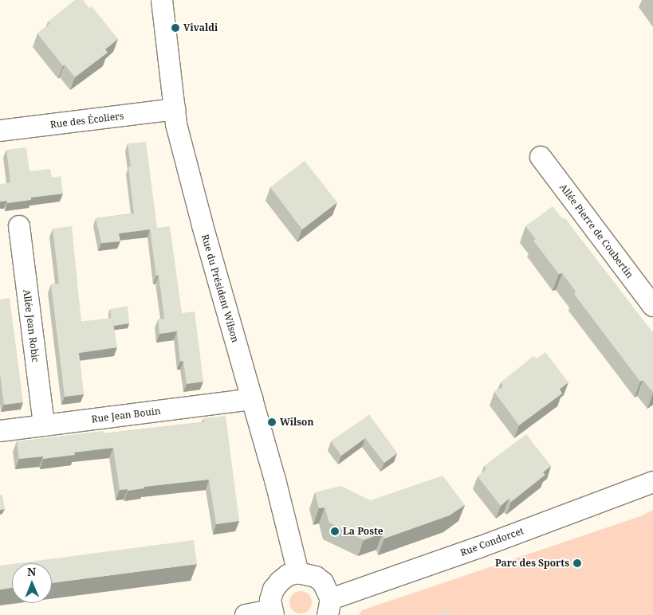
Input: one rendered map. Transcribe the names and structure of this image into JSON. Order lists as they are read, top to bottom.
{
  "streets": {
    "street": [
      "Rue des Écoliers",
      "Allée Pierre de Coubertin",
      "Rue du Président Wilson",
      "Allée Jean Robic",
      "Rue Jean Bouin",
      "Rue Condorcet"
    ]
  },
  "crossings": [
    ["Rue des Écoliers", "Rue du Président Wilson"],
    ["Rue du Président Wilson", "Rue Jean Bouin"],
    ["Allée Jean Robic", "Rue Jean Bouin"]
  ],
  "places": [
    "Vivaldi",
    "Wilson",
    "La Poste",
    "Parc des Sports"
  ],
  "north": "top"
}
